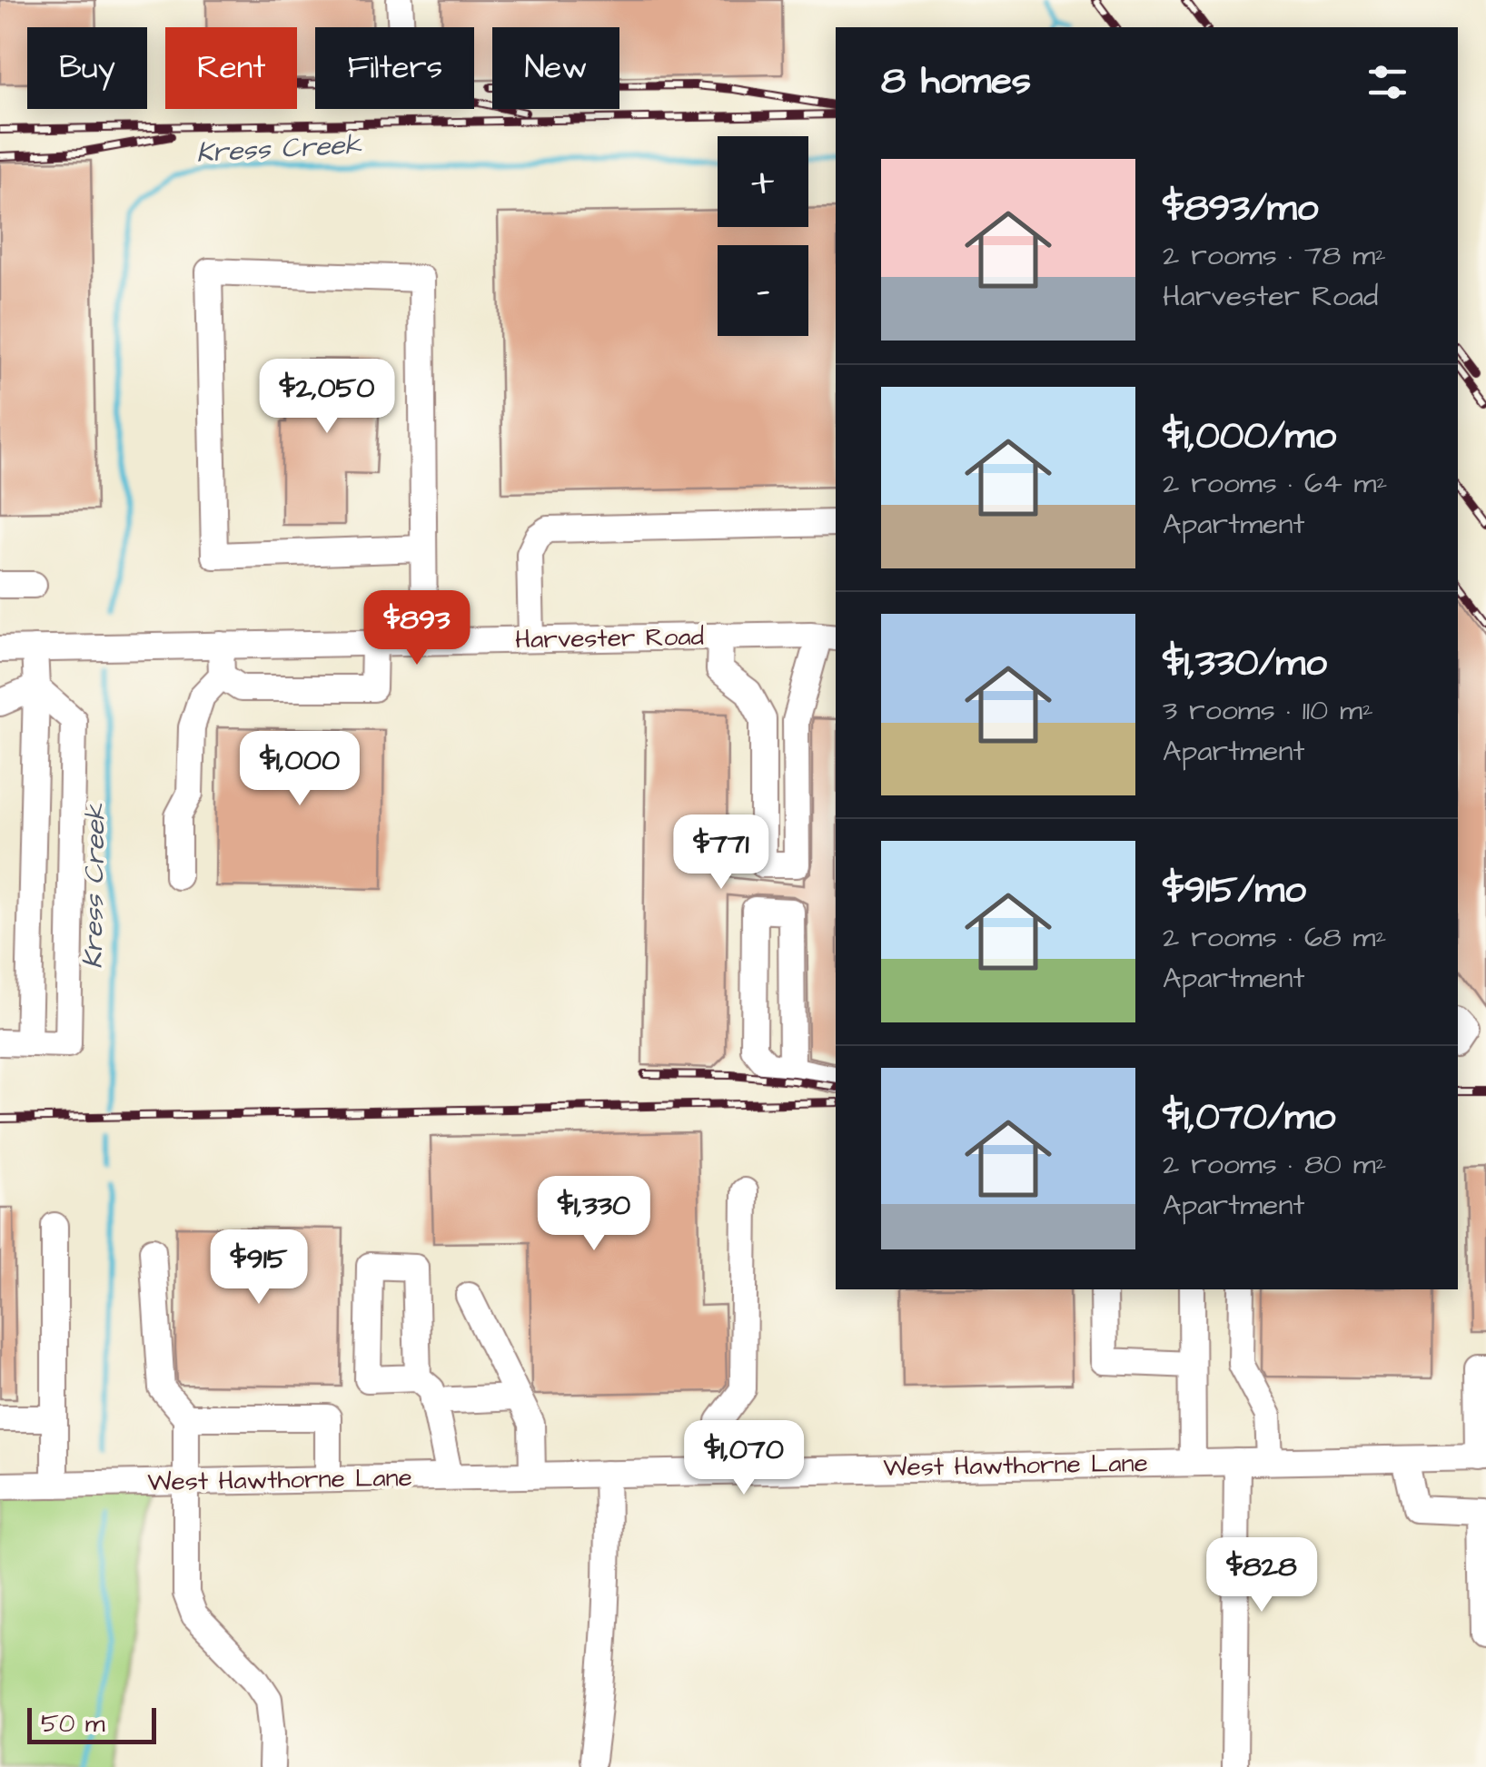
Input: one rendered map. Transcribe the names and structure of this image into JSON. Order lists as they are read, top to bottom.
{
  "streets": {
    "street": ["Harvester Road", "West Hawthorne Lane"]
  },
  "water": ["Kress Creek"],
  "scale_bar": "50 m",
  "page": {
    "chip": [
      "Buy",
      "Rent",
      "Filters",
      "New"
    ],
    "heading": "8 homes",
    "map_buttons": ["+", "−"],
    "list": [
      {
        "name": "$893/mo",
        "note": "2 rooms · 78 m² · Harvester Road"
      },
      {
        "name": "$1,000/mo",
        "note": "2 rooms · 64 m² · Apartment"
      },
      {
        "name": "$1,330/mo",
        "note": "3 rooms · 110 m² · Apartment"
      },
      {
        "name": "$915/mo",
        "note": "2 rooms · 68 m² · Apartment"
      },
      {
        "name": "$1,070/mo",
        "note": "2 rooms · 80 m² · Apartment"
      }
    ],
    "price": [
      "$2,050",
      "$893",
      "$1,000",
      "$771",
      "$1,330",
      "$915",
      "$1,070",
      "$828"
    ],
    "scale": "50 m"
  }
}
